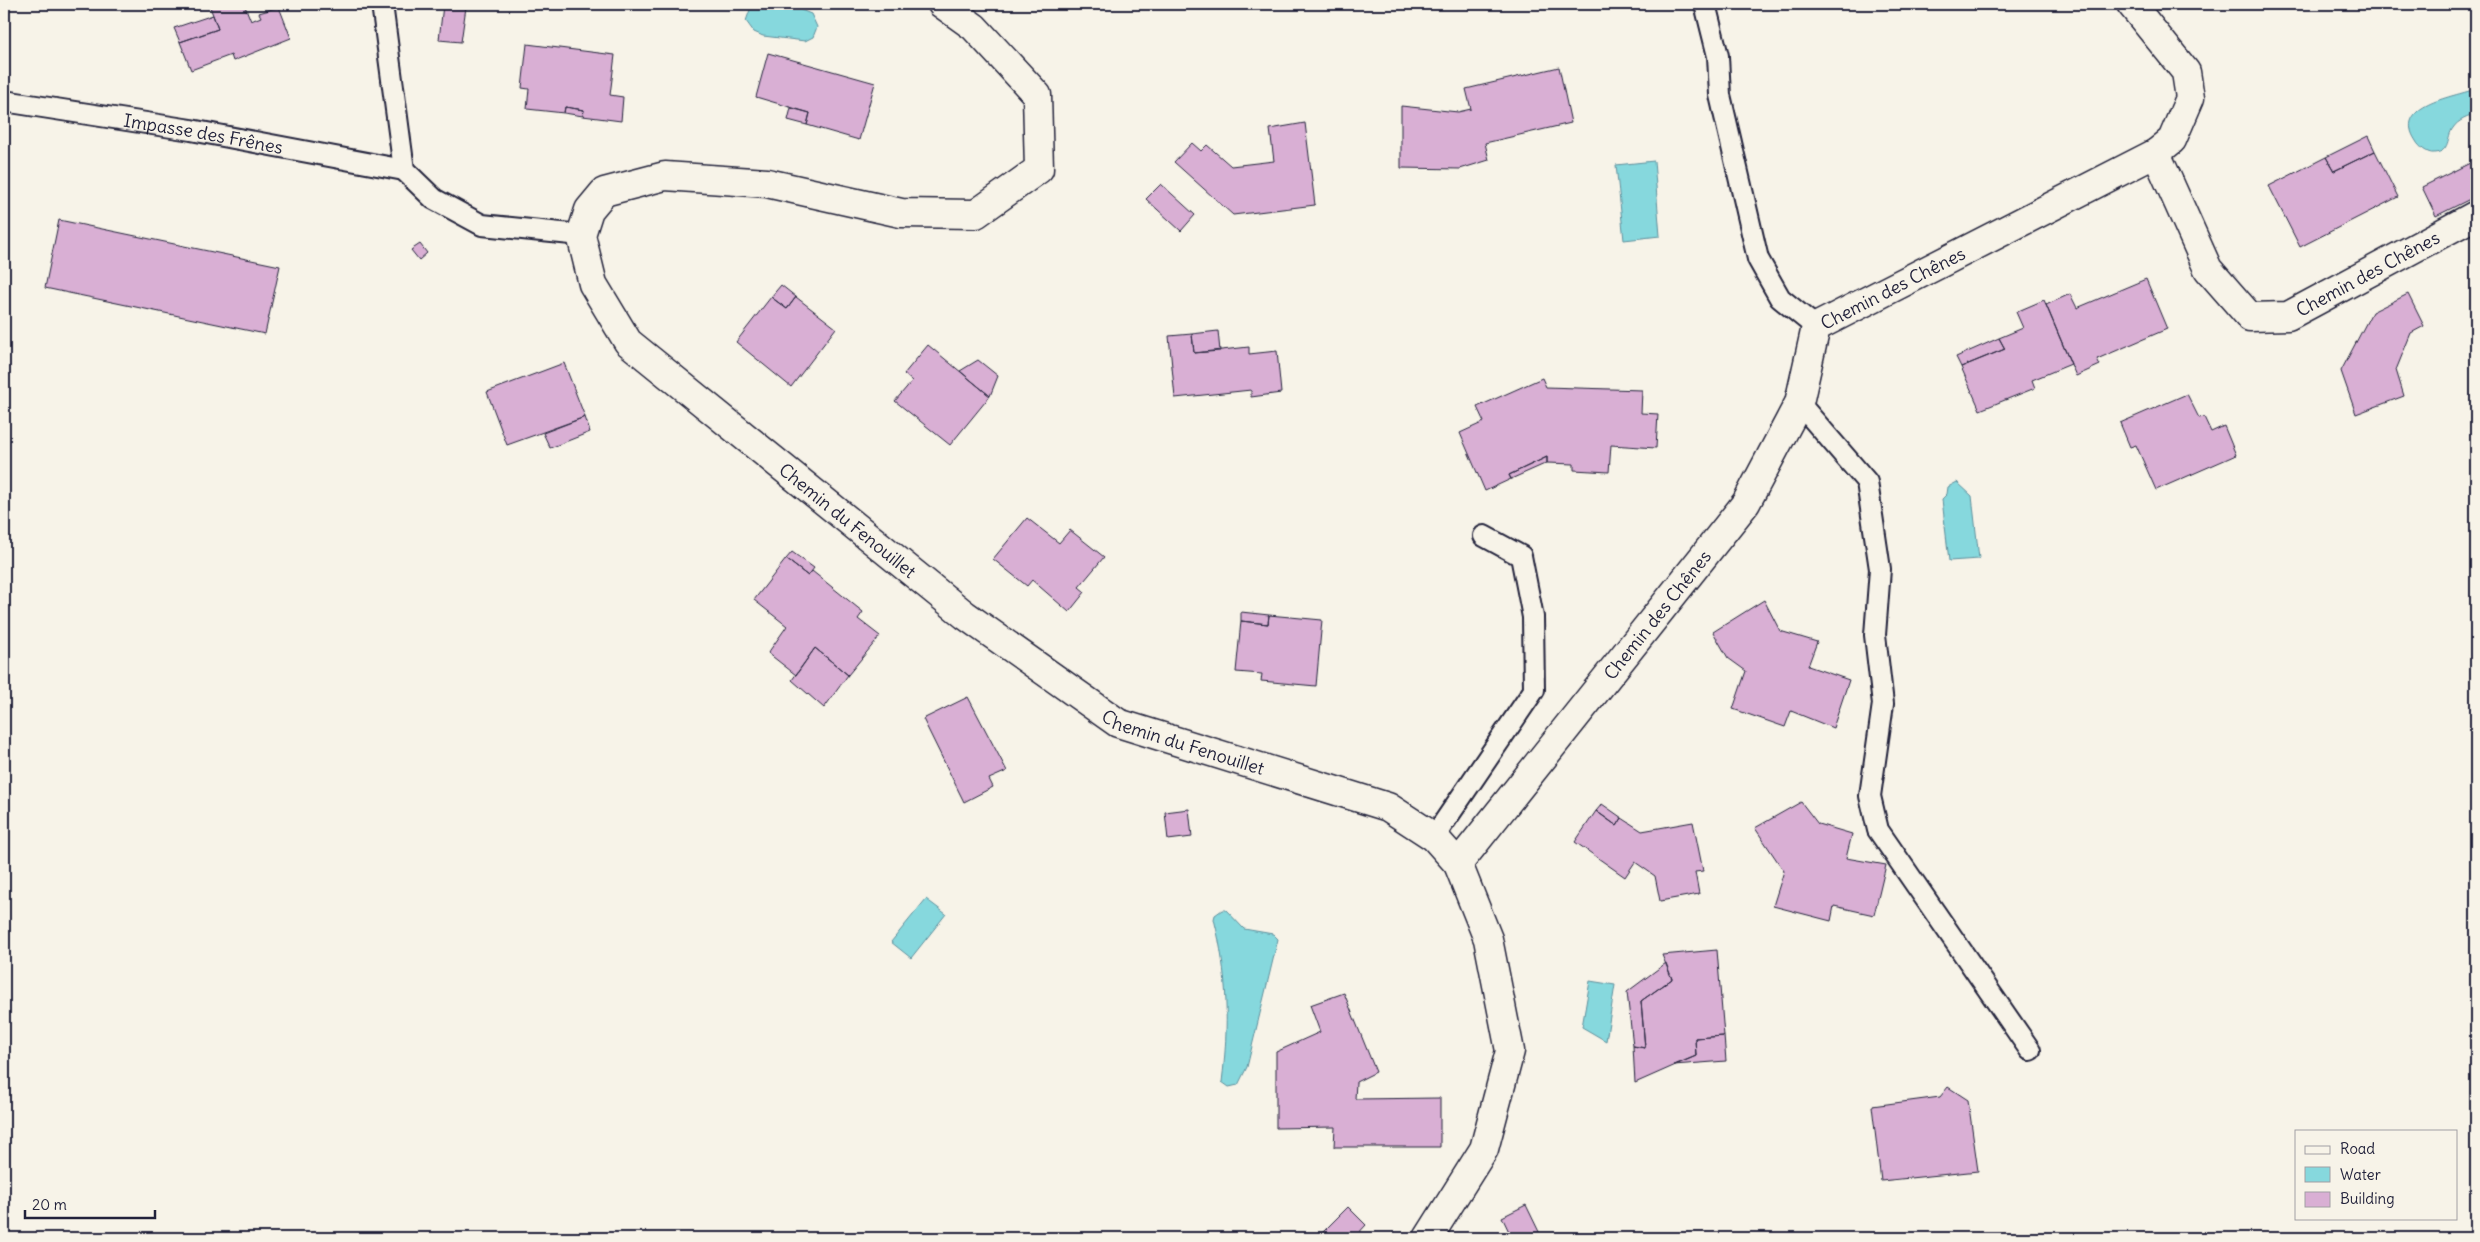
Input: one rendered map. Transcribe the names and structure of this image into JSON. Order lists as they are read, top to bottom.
{
  "streets": {
    "street": ["Chemin des Chênes", "Chemin du Fenouillet"],
    "lane": ["Impasse des Frênes"]
  },
  "crossings": [
    ["Chemin des Chênes", "Chemin du Fenouillet"]
  ],
  "legend": ["Road", "Water", "Building"],
  "scale_bar": "20 m"
}
